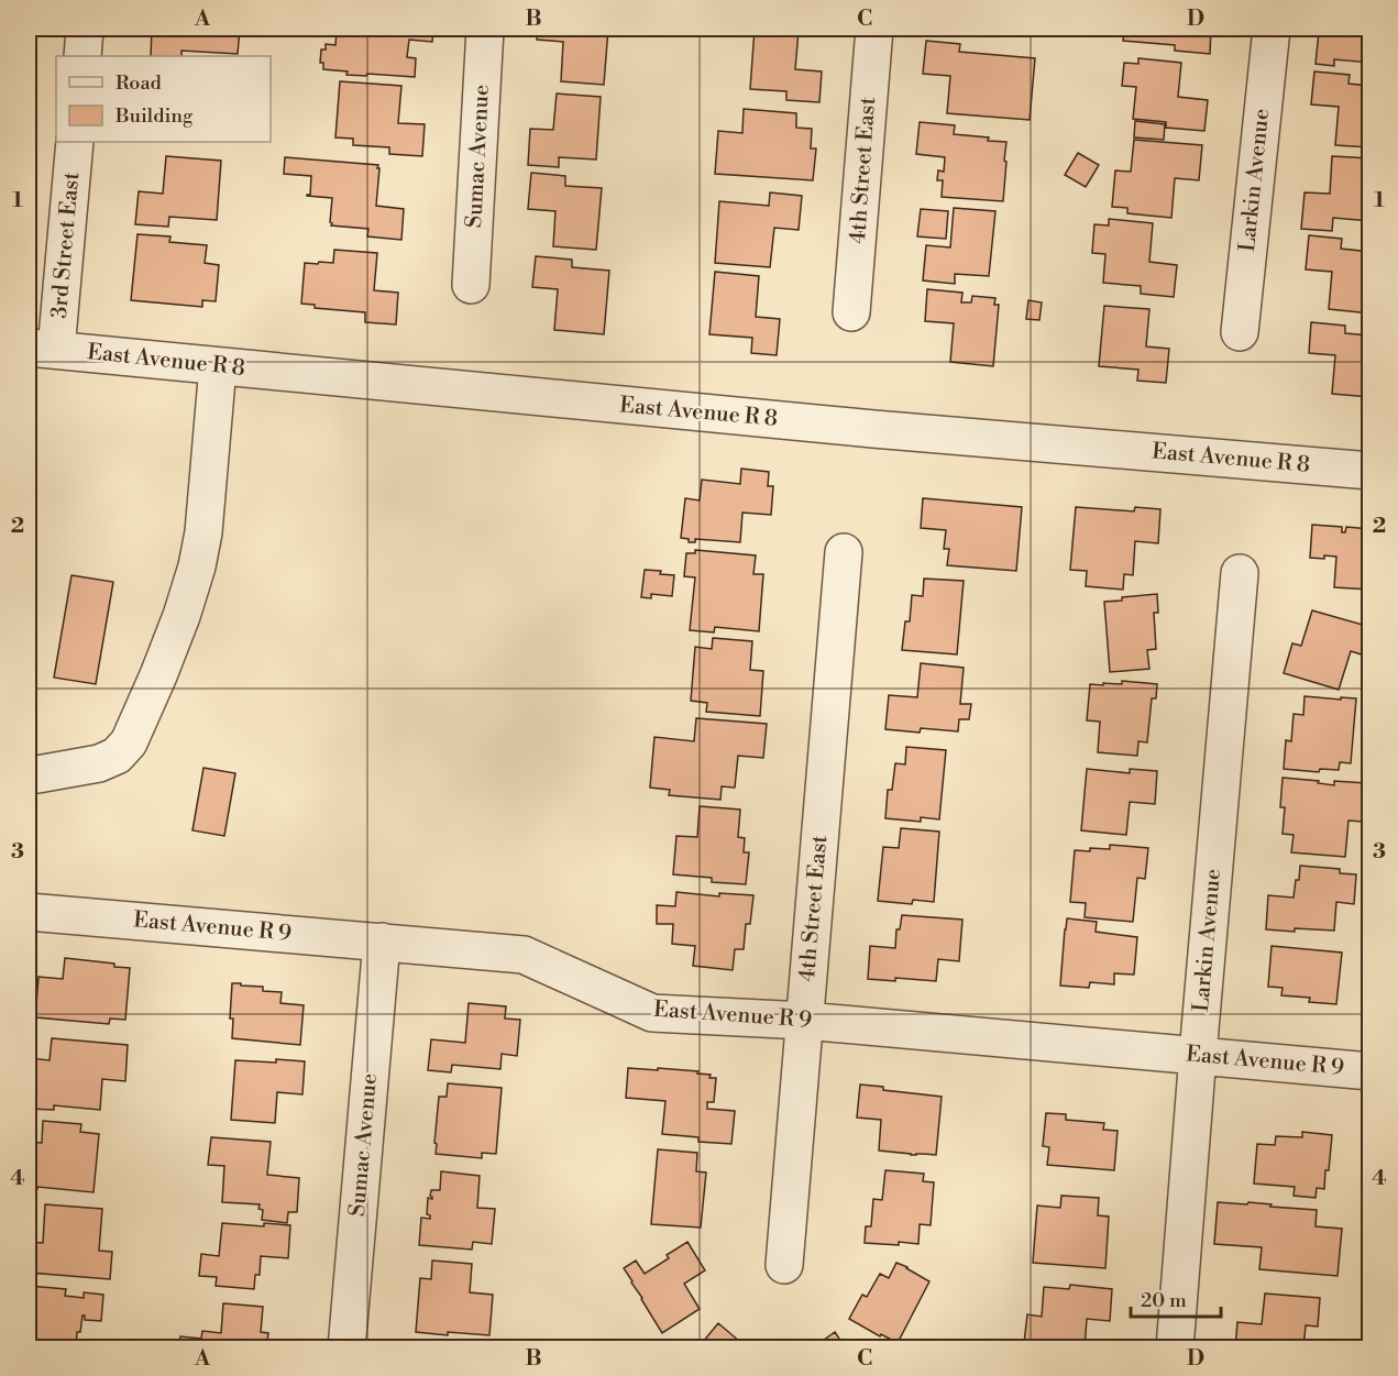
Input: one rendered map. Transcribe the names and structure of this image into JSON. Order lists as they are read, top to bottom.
{
  "streets": {
    "street": [
      "Sumac Avenue",
      "4th Street East",
      "Larkin Avenue",
      "3rd Street East",
      "East Avenue R 8",
      "East Avenue R 9"
    ]
  },
  "crossings": [
    ["Sumac Avenue", "East Avenue R 9"],
    ["4th Street East", "East Avenue R 9"],
    ["Larkin Avenue", "East Avenue R 9"],
    ["3rd Street East", "East Avenue R 8"]
  ],
  "legend": ["Road", "Building"],
  "scale_bar": "20 m",
  "grid": {
    "columns": [
      "A",
      "B",
      "C",
      "D"
    ],
    "rows": [
      "1",
      "2",
      "3",
      "4"
    ]
  }
}
